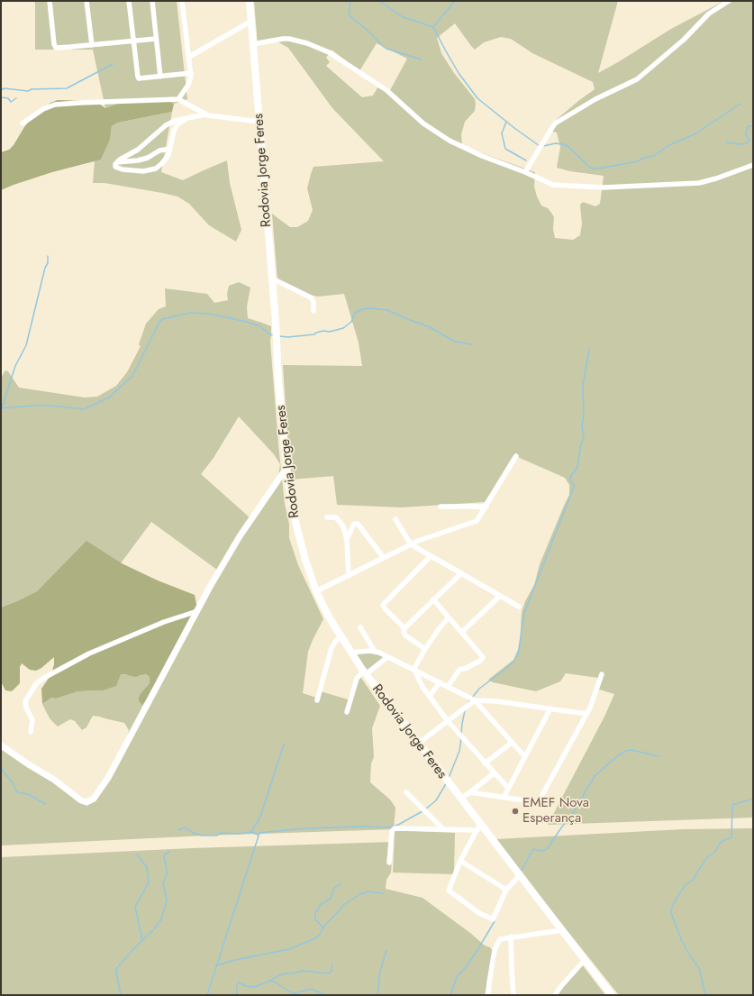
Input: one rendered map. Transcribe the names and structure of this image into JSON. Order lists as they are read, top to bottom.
{
  "streets": {
    "main road": ["Rodovia Jorge Feres"]
  },
  "places": ["EMEF Nova Esperança"]
}
